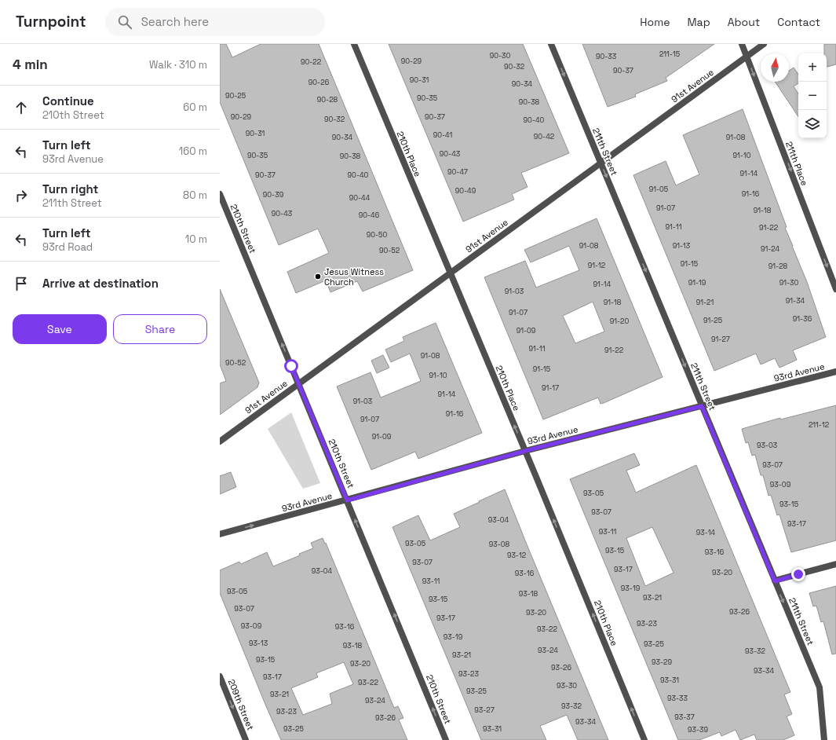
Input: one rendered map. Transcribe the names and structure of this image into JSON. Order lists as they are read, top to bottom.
{
  "streets": {
    "street": [
      "91st Avenue",
      "211th Street",
      "210th Place",
      "211th Place",
      "210th Street",
      "93rd Avenue",
      "209th Street"
    ]
  },
  "crossings": [
    ["91st Avenue", "211th Street"],
    ["91st Avenue", "210th Place"],
    ["91st Avenue", "211th Place"],
    ["91st Avenue", "210th Street"],
    ["211th Street", "93rd Avenue"],
    ["210th Place", "93rd Avenue"],
    ["210th Street", "93rd Avenue"]
  ],
  "one_way": [
    "211th Street",
    "210th Place",
    "211th Place",
    "210th Street",
    "209th Street"
  ],
  "places": ["Jesus Witness Church"],
  "house_numbers": [
    "211-15",
    "90-30",
    "90-33",
    "90-29",
    "90-22",
    "90-32",
    "90-37",
    "90-31",
    "90-26",
    "90-34",
    "90-25",
    "90-35",
    "90-28",
    "90-38",
    "90-29",
    "90-37",
    "90-32",
    "90-40",
    "90-31",
    "90-41",
    "90-42",
    "90-34",
    "91-08",
    "90-43",
    "90-35",
    "91-10",
    "90-38",
    "90-47",
    "91-14",
    "90-37",
    "90-40",
    "91-05",
    "90-49",
    "91-16",
    "90-39",
    "90-44",
    "91-07",
    "91-18",
    "90-43",
    "90-46",
    "91-11",
    "91-22",
    "90-50",
    "91-08",
    "91-13",
    "91-24",
    "90-52",
    "91-15",
    "91-12",
    "91-28",
    "91-19",
    "91-30",
    "91-14",
    "91-03",
    "91-34",
    "91-18",
    "91-21",
    "91-07",
    "91-36",
    "91-25",
    "91-20",
    "91-09",
    "91-27",
    "91-11",
    "91-22",
    "91-08",
    "90-52",
    "91-15",
    "91-10",
    "91-17",
    "91-14",
    "91-03",
    "91-16",
    "91-07",
    "211-12",
    "91-09",
    "93-03",
    "93-07",
    "93-09",
    "93-05",
    "93-15",
    "93-07",
    "93-04",
    "93-17",
    "93-11",
    "93-14",
    "93-05",
    "93-08",
    "93-15",
    "93-16",
    "93-12",
    "93-07",
    "93-17",
    "93-04",
    "93-20",
    "93-16",
    "93-11",
    "93-19",
    "93-05",
    "93-18",
    "93-21",
    "93-15",
    "93-07",
    "93-26",
    "93-20",
    "93-17",
    "93-23",
    "93-09",
    "93-16",
    "93-22",
    "93-19",
    "93-13",
    "93-25",
    "93-18",
    "93-24",
    "93-32",
    "93-21",
    "93-15",
    "93-29",
    "93-20",
    "93-26",
    "93-34",
    "93-23",
    "93-17",
    "93-31",
    "93-22",
    "93-30",
    "93-25",
    "93-21",
    "93-33",
    "93-24",
    "93-32",
    "93-27",
    "93-23",
    "93-37",
    "93-26",
    "93-34",
    "93-25",
    "93-31",
    "93-39"
  ],
  "north": "top",
  "page": {
    "header": "Turnpoint",
    "search": "Search here",
    "nav": [
      "Home",
      "Map",
      "About",
      "Contact"
    ],
    "heading": ["4 min", "Walk · 310 m"],
    "map_buttons": ["+", "−"],
    "list": [
      ["Continue", "210th Street", "60 m"],
      ["Turn left", "93rd Avenue", "160 m"],
      ["Turn right", "211th Street", "80 m"],
      ["Turn left", "93rd Road", "10 m"],
      "Arrive at destination"
    ],
    "buttons": ["Save", "Share"]
  }
}
